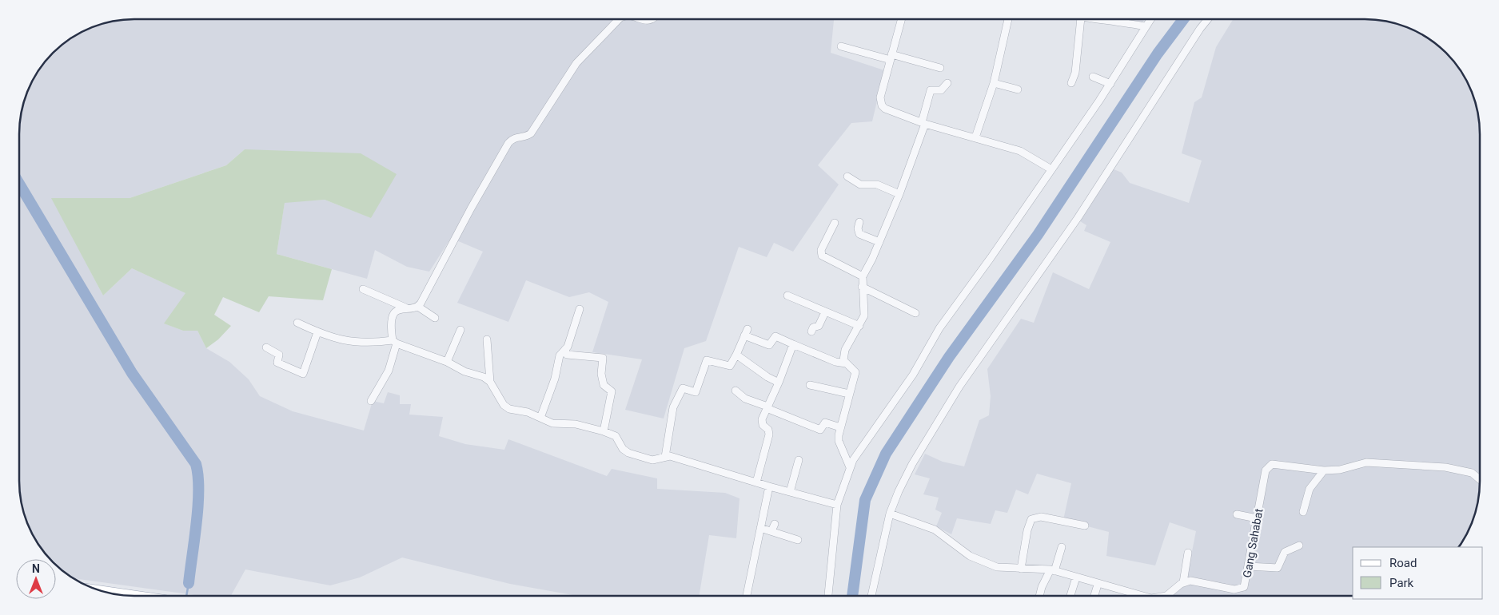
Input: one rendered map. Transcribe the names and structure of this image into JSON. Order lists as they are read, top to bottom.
{
  "streets": {
    "street": ["Gang Sahabat"]
  },
  "legend": ["Road", "Park"],
  "north": "top"
}
